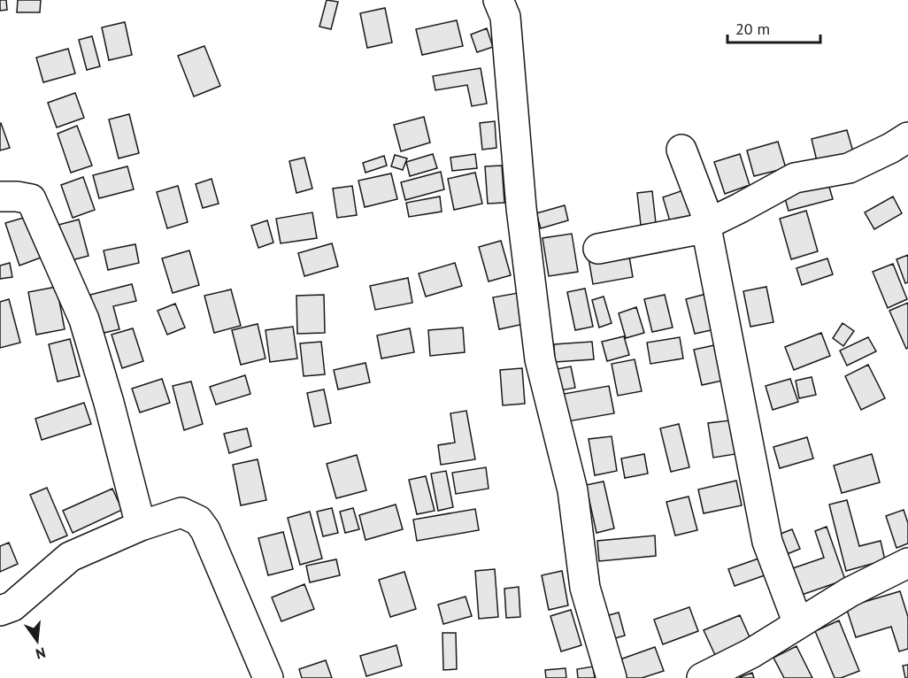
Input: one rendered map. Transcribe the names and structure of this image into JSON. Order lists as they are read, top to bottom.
{
  "scale_bar": "20 m",
  "north": "bottom"
}
